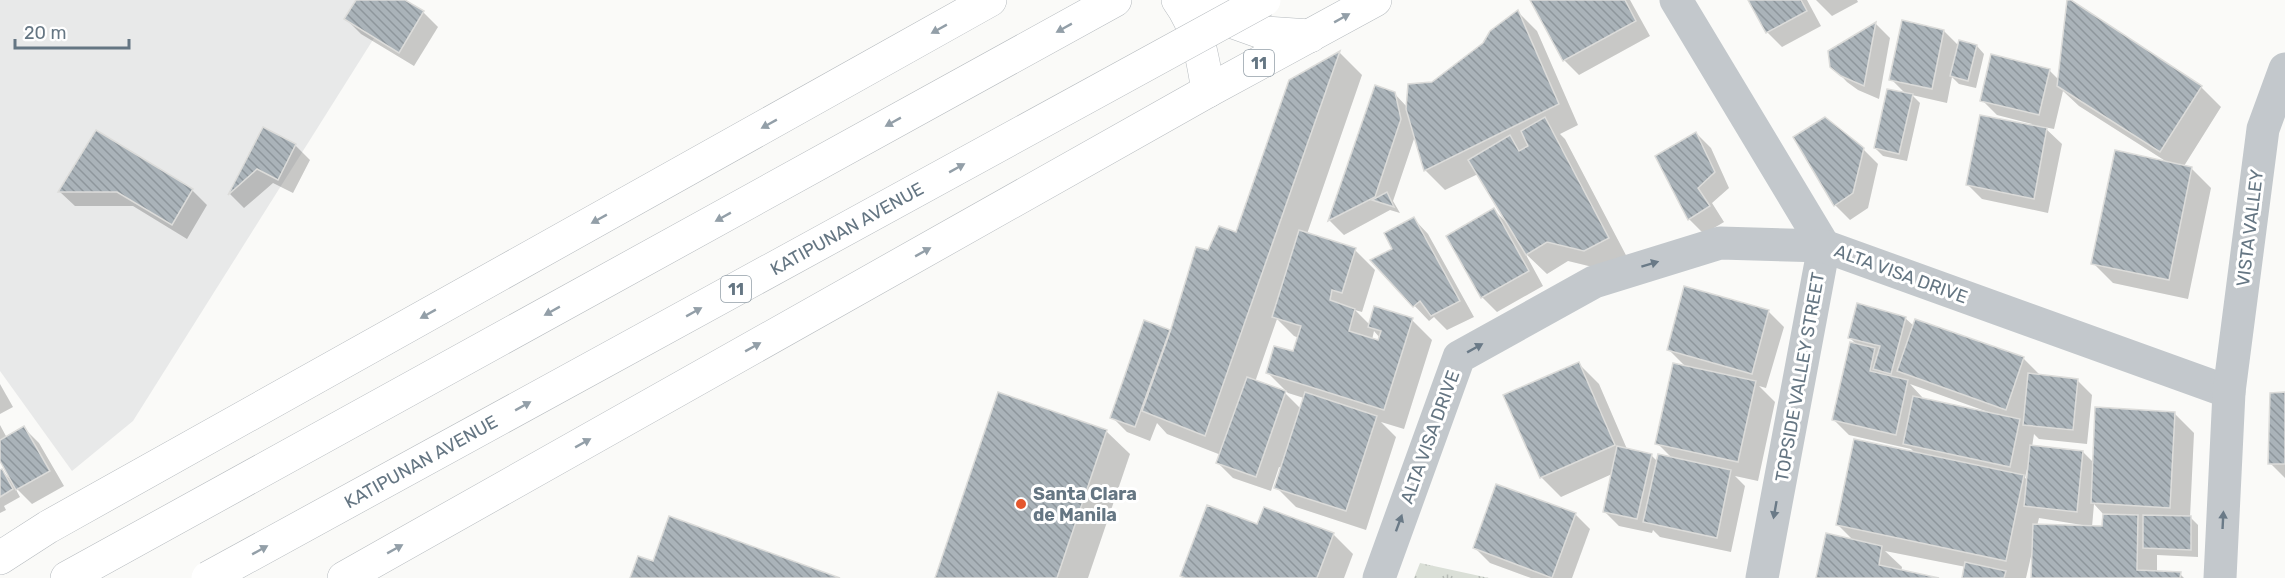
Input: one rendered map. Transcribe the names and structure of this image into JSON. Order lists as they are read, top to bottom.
{
  "streets": {
    "main road": ["11", "KATIPUNAN AVENUE"],
    "street": ["VISTA VALLEY", "ALTA VISA DRIVE", "TOPSIDE VALLEY STREET"]
  },
  "crossings": [
    ["VISTA VALLEY", "ALTA VISA DRIVE"],
    ["ALTA VISA DRIVE", "TOPSIDE VALLEY STREET"]
  ],
  "one_way": ["VISTA VALLEY", "ALTA VISA DRIVE", "TOPSIDE VALLEY STREET"],
  "places": ["Santa Clara de Manila"],
  "scale_bar": "20 m"
}
